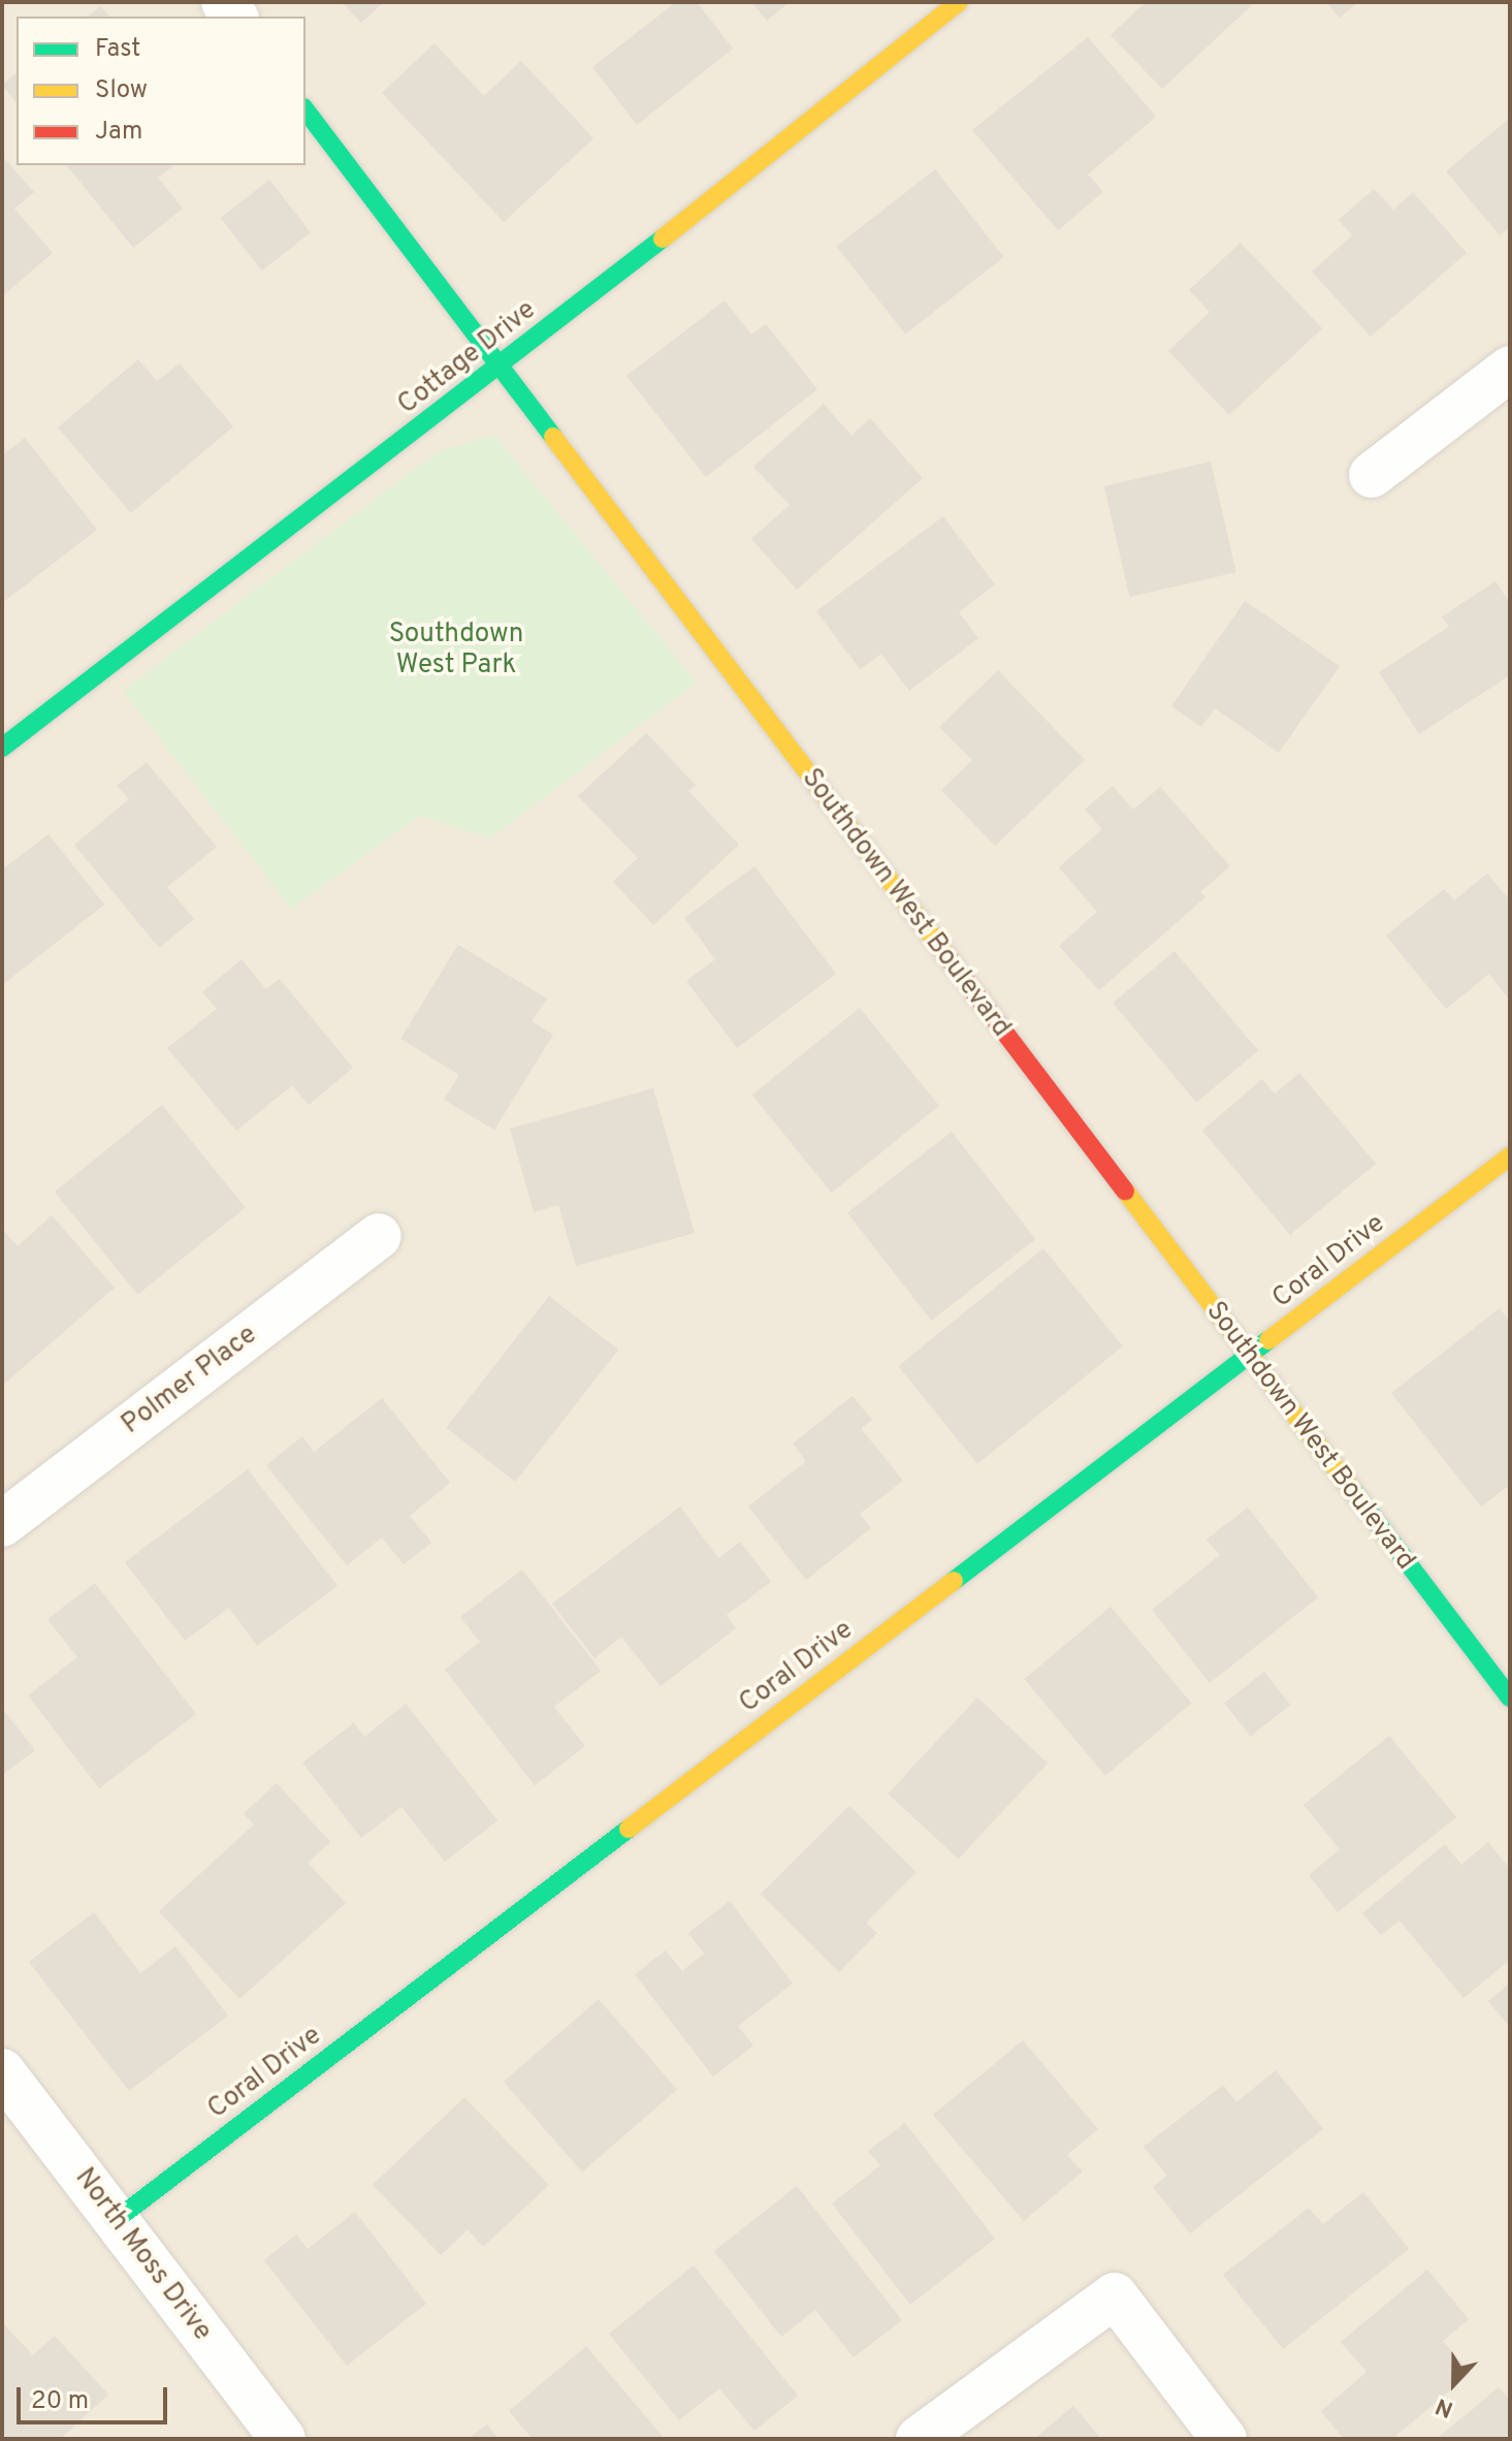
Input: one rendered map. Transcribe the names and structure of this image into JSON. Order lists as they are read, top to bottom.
{
  "streets": {
    "street": [
      "Cottage Drive",
      "Southdown West Boulevard",
      "Coral Drive",
      "Polmer Place",
      "North Moss Drive"
    ]
  },
  "crossings": [
    ["Cottage Drive", "Southdown West Boulevard"],
    ["Southdown West Boulevard", "Coral Drive"],
    ["Coral Drive", "North Moss Drive"]
  ],
  "parks": ["Southdown West Park"],
  "legend": ["Fast", "Slow", "Jam"],
  "scale_bar": "20 m",
  "north": "bottom"
}
